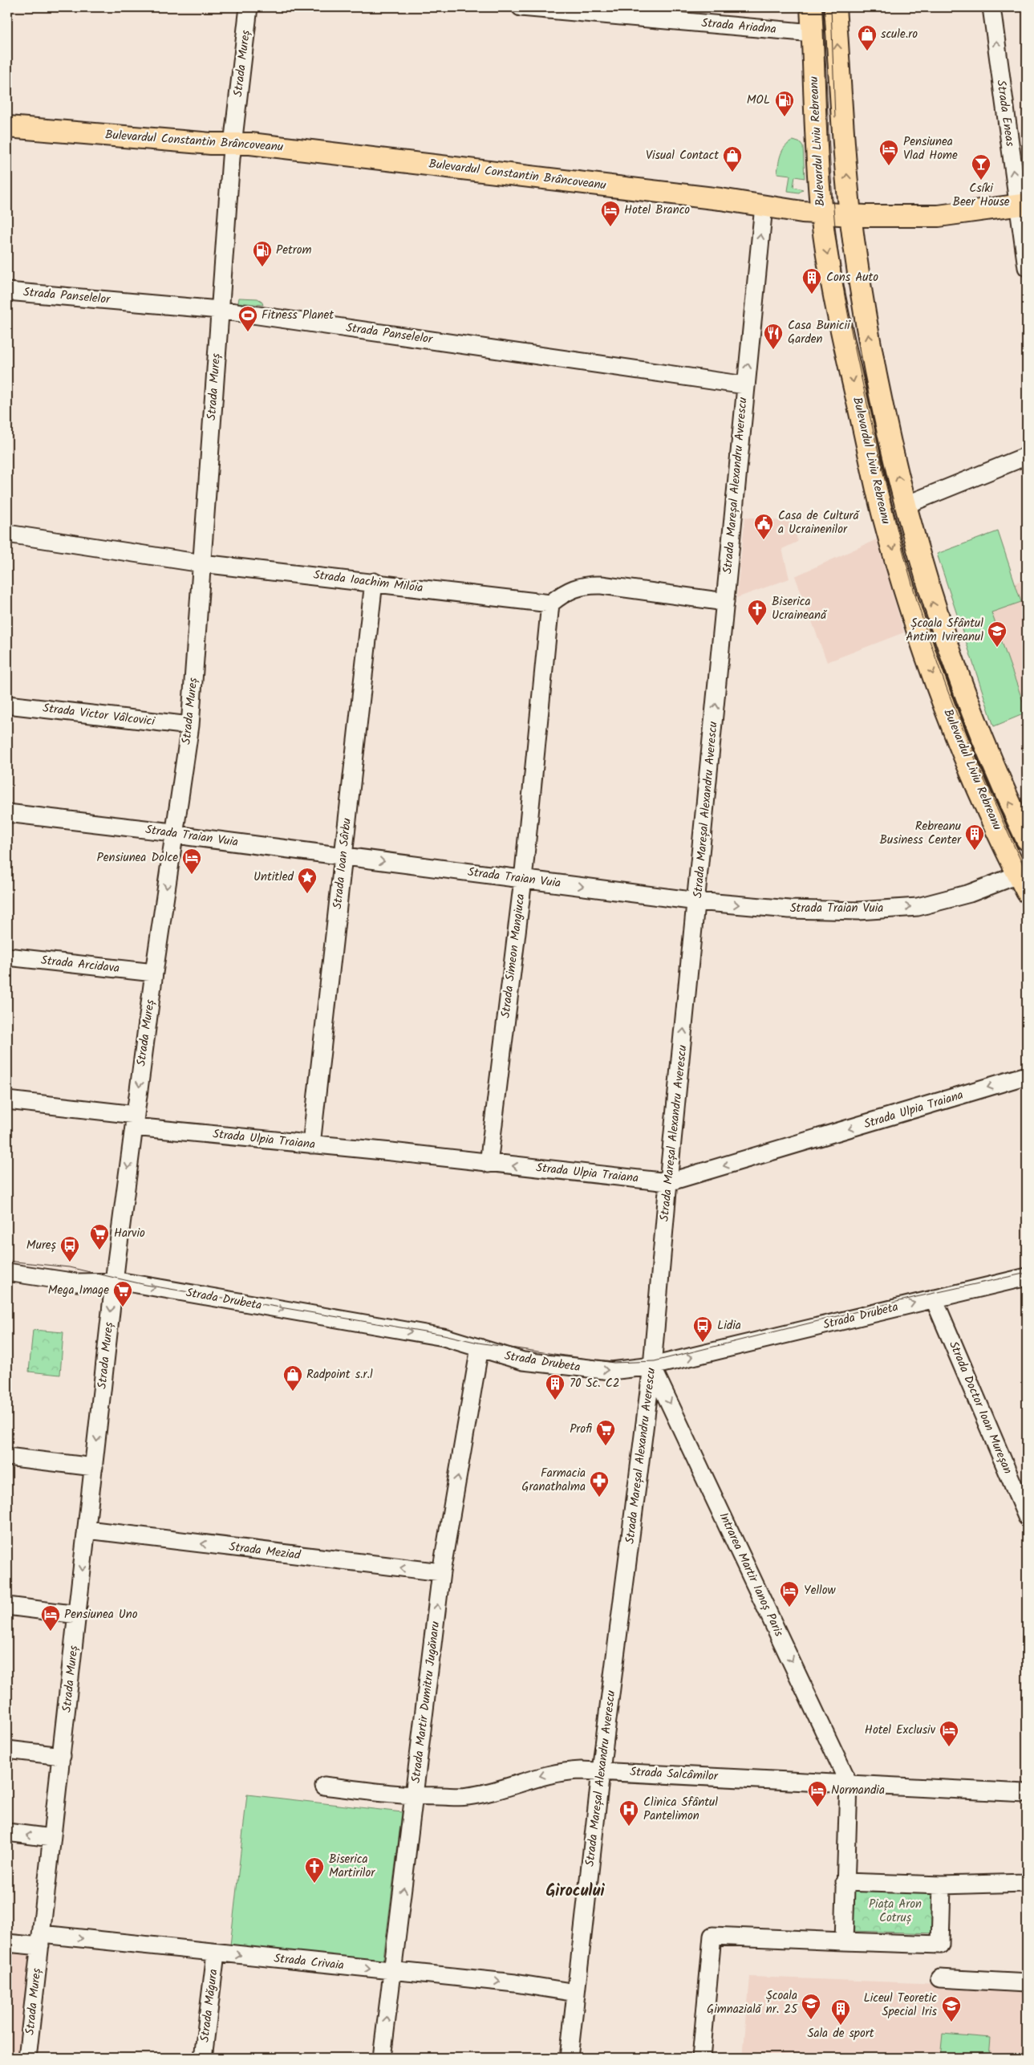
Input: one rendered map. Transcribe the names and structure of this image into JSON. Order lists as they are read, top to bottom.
{
  "streets": {
    "main road": ["Bulevardul Constantin Brâncoveanu", "Bulevardul Liviu Rebreanu"],
    "street": [
      "Strada Ariadna",
      "Strada Mureș",
      "Strada Eneas",
      "Strada Panselelor",
      "Strada Mareșal Alexandru Averescu",
      "Strada Ioachim Miloia",
      "Strada Victor Vâlcovici",
      "Strada Traian Vuia",
      "Strada Ioan Sârbu",
      "Strada Simeon Mangiuca",
      "Strada Arcidava",
      "Strada Ulpia Traiana",
      "Strada Drubeta",
      "Strada Doctor Ioan Mureșan",
      "Strada Meziad",
      "Intrarea Martir Ianoș Paris",
      "Strada Martir Dumitru Jugănaru",
      "Strada Salcâmilor",
      "Strada Crivaia",
      "Strada Măgura"
    ]
  },
  "crossings": [
    ["Strada Ariadna", "Bulevardul Liviu Rebreanu"],
    ["Strada Mureș", "Bulevardul Constantin Brâncoveanu"],
    ["Strada Mureș", "Strada Panselelor"],
    ["Strada Mureș", "Strada Ioachim Miloia"],
    ["Strada Mureș", "Strada Victor Vâlcovici"],
    ["Strada Mureș", "Strada Traian Vuia"],
    ["Strada Mureș", "Strada Arcidava"],
    ["Strada Mureș", "Strada Ulpia Traiana"],
    ["Strada Mureș", "Strada Drubeta"],
    ["Strada Mureș", "Strada Meziad"],
    ["Strada Mureș", "Strada Crivaia"],
    ["Strada Eneas", "Bulevardul Constantin Brâncoveanu"],
    ["Bulevardul Constantin Brâncoveanu", "Bulevardul Liviu Rebreanu"],
    ["Bulevardul Constantin Brâncoveanu", "Strada Mareșal Alexandru Averescu"],
    ["Bulevardul Liviu Rebreanu", "Strada Traian Vuia"],
    ["Strada Panselelor", "Strada Mareșal Alexandru Averescu"],
    ["Strada Mareșal Alexandru Averescu", "Strada Traian Vuia"],
    ["Strada Mareșal Alexandru Averescu", "Strada Ulpia Traiana"],
    ["Strada Mareșal Alexandru Averescu", "Strada Drubeta"],
    ["Strada Mareșal Alexandru Averescu", "Intrarea Martir Ianoș Paris"],
    ["Strada Mareșal Alexandru Averescu", "Strada Salcâmilor"],
    ["Strada Mareșal Alexandru Averescu", "Strada Crivaia"],
    ["Strada Ioachim Miloia", "Strada Ioan Sârbu"],
    ["Strada Ioachim Miloia", "Strada Simeon Mangiuca"],
    ["Strada Traian Vuia", "Strada Ioan Sârbu"],
    ["Strada Traian Vuia", "Strada Simeon Mangiuca"],
    ["Strada Ioan Sârbu", "Strada Ulpia Traiana"],
    ["Strada Simeon Mangiuca", "Strada Ulpia Traiana"],
    ["Strada Drubeta", "Strada Doctor Ioan Mureșan"],
    ["Strada Drubeta", "Intrarea Martir Ianoș Paris"],
    ["Strada Drubeta", "Strada Martir Dumitru Jugănaru"],
    ["Strada Meziad", "Strada Martir Dumitru Jugănaru"],
    ["Intrarea Martir Ianoș Paris", "Strada Salcâmilor"],
    ["Strada Martir Dumitru Jugănaru", "Strada Salcâmilor"],
    ["Strada Martir Dumitru Jugănaru", "Strada Crivaia"],
    ["Strada Crivaia", "Strada Măgura"]
  ],
  "one_way": [
    "Strada Mureș",
    "Strada Eneas",
    "Strada Mareșal Alexandru Averescu",
    "Strada Traian Vuia",
    "Strada Ulpia Traiana",
    "Strada Drubeta",
    "Strada Meziad",
    "Intrarea Martir Ianoș Paris",
    "Strada Martir Dumitru Jugănaru",
    "Strada Crivaia"
  ],
  "districts": ["Girocului"],
  "parks": ["Piața Aron Cotruș"],
  "places": {
    "shop": ["scule.ro", "Visual Contact", "Radpoint s.r.l"],
    "fuel station": ["MOL", "Petrom"],
    "hotel": [
      "Pensiunea Vlad Home",
      "Hotel Branco",
      "Pensiunea Dolce",
      "Yellow",
      "Pensiunea Uno",
      "Hotel Exclusiv",
      "Normandia"
    ],
    "bar": ["Csíki Beer House"],
    "building": [
      "Cons Auto",
      "Rebreanu Business Center",
      "70 Sc. C2",
      "Sala de sport"
    ],
    "sports": ["Fitness Planet"],
    "restaurant": ["Casa Bunicii Garden"],
    "public building": ["Casa de Cultură a Ucrainenilor"],
    "church": ["Biserica Ucraineană", "Biserica Martirilor"],
    "school or university": ["Școala Sfântul Antim Ivireanul", "Școala Gimnazială nr. 25", "Liceul Teoretic Special Iris"],
    "place": ["Untitled"],
    "supermarket": ["Harvio", "Mega Image", "Profi"],
    "bus stop": ["Mureș", "Lidia"],
    "pharmacy": ["Farmacia Granathalma"],
    "hospital": ["Clinica Sfântul Pantelimon"]
  }
}
